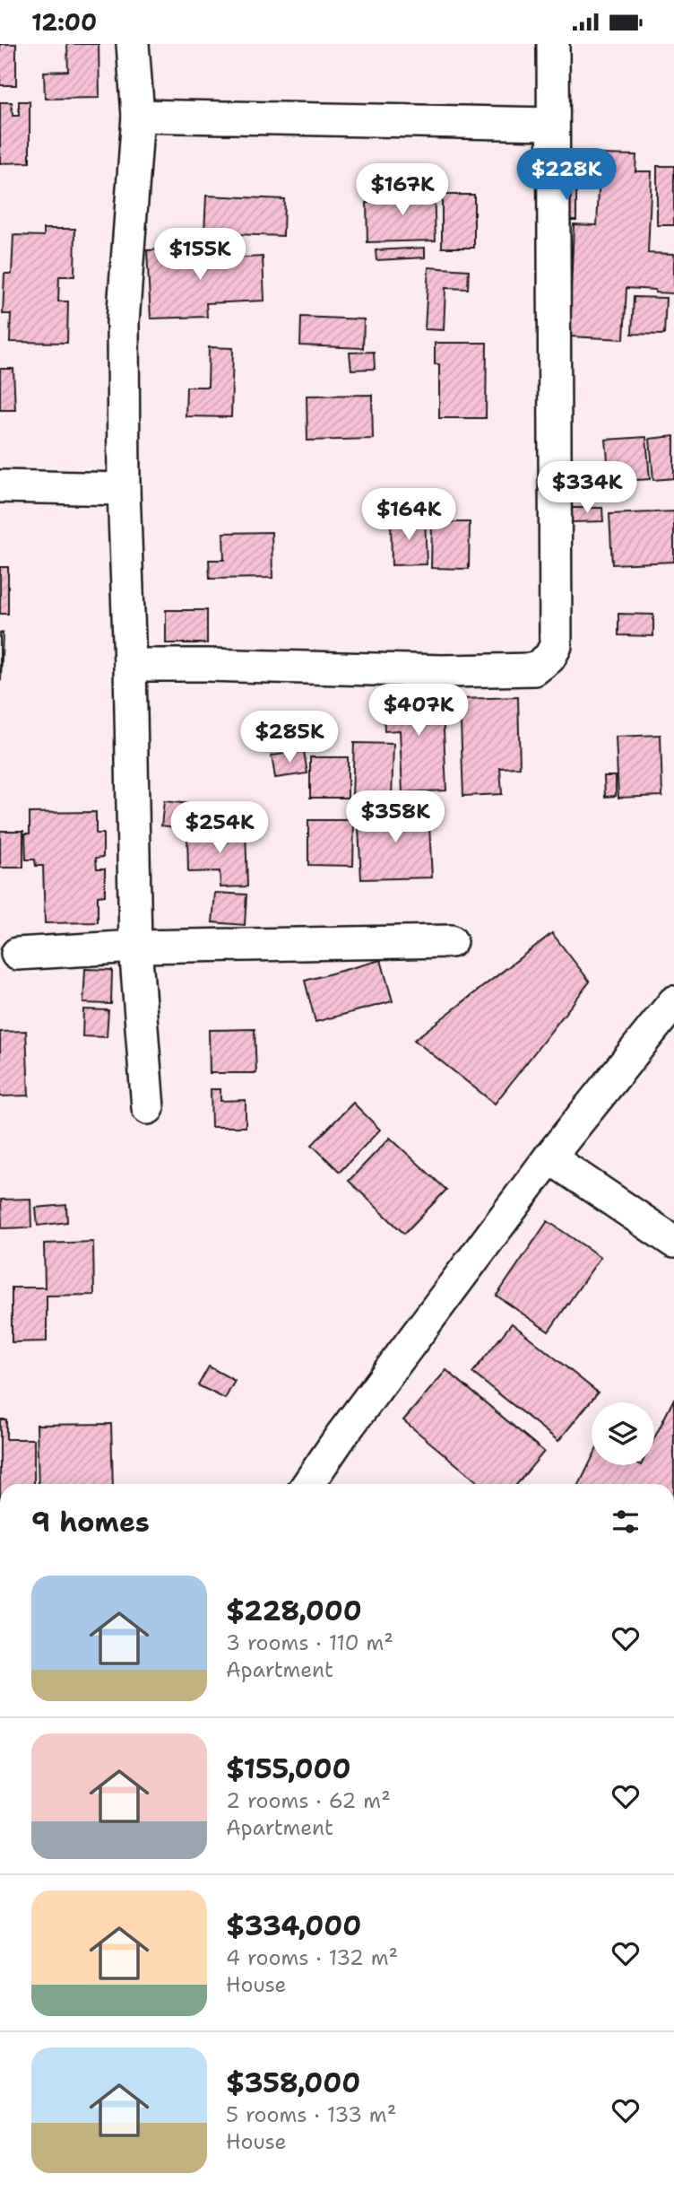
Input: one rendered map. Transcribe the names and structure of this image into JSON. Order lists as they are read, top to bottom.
{
  "page": {
    "status": "12:00",
    "price": [
      "$228K",
      "$167K",
      "$155K",
      "$334K",
      "$164K",
      "$407K",
      "$285K",
      "$358K",
      "$254K"
    ],
    "heading": "9 homes",
    "list": [
      {
        "name": "$228,000",
        "note": "3 rooms · 110 m² · Apartment"
      },
      {
        "name": "$155,000",
        "note": "2 rooms · 62 m² · Apartment"
      },
      {
        "name": "$334,000",
        "note": "4 rooms · 132 m² · House"
      },
      {
        "name": "$358,000",
        "note": "5 rooms · 133 m² · House"
      }
    ]
  }
}
